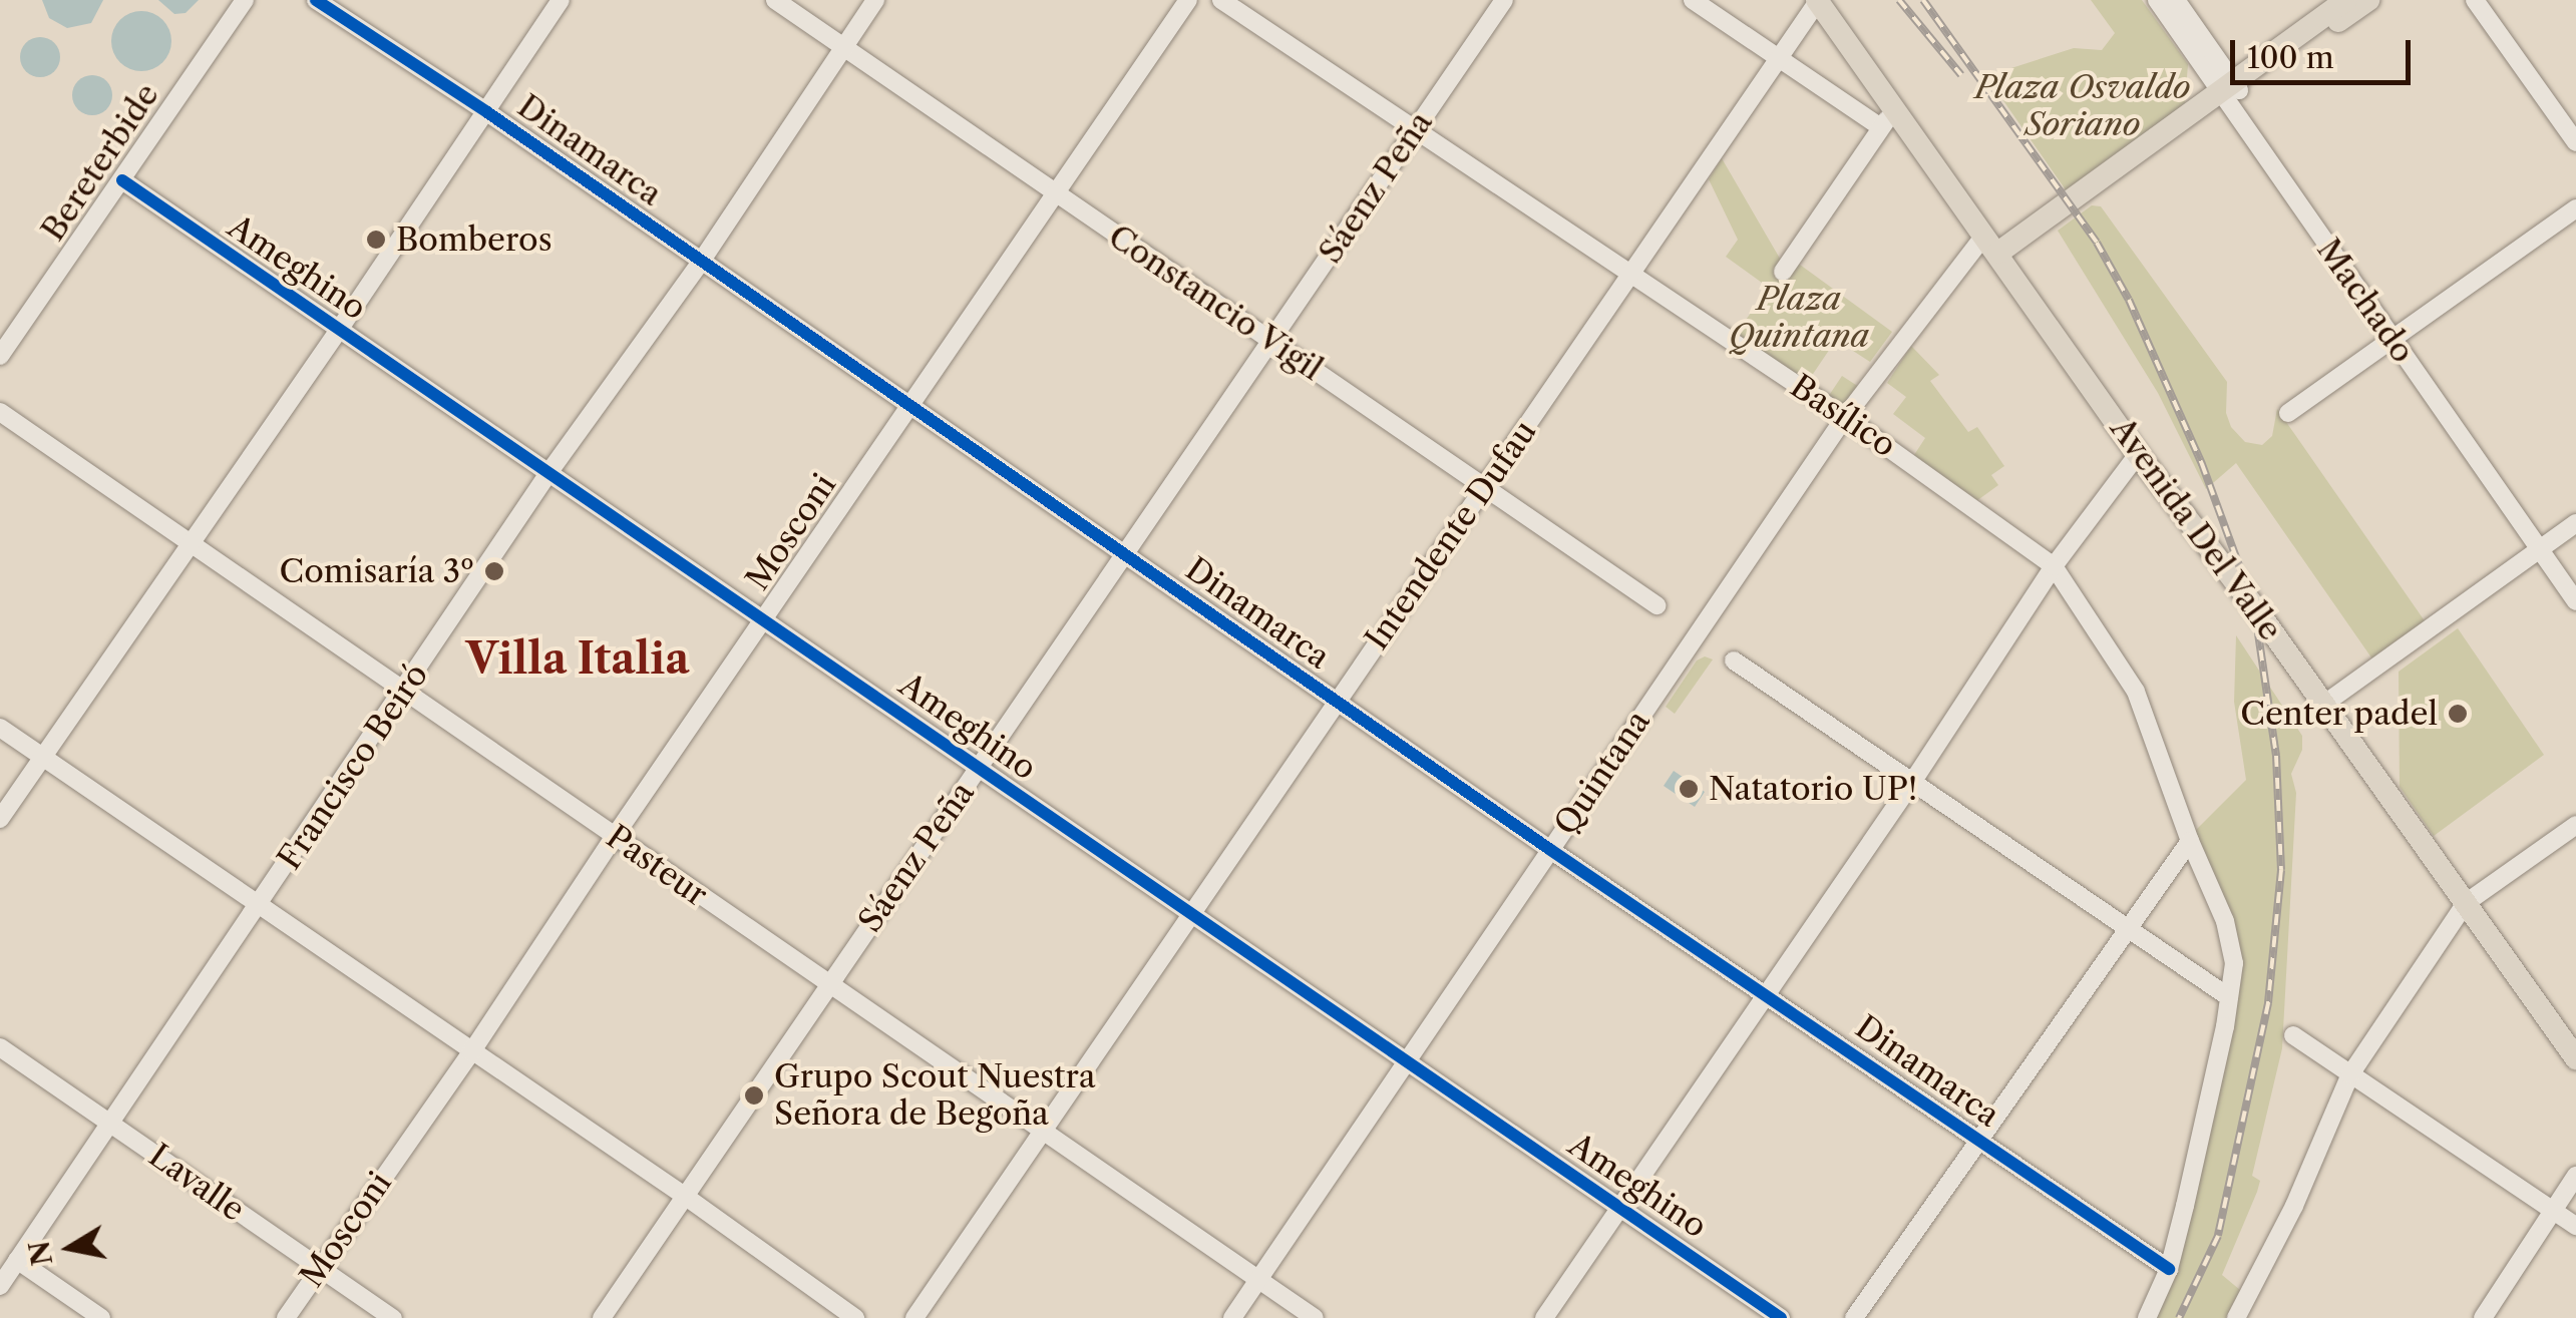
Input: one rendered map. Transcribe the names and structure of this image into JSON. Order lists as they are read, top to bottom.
{
  "streets": {
    "main road": ["Avenida Del Valle"],
    "street": [
      "Dinamarca",
      "Bereterbide",
      "Sáenz Peña",
      "Ameghino",
      "Machado",
      "Constancio Vigil",
      "Basílico",
      "Mosconi",
      "Intendente Dufau",
      "Francisco Beiró",
      "Quintana",
      "Pasteur",
      "Lavalle"
    ]
  },
  "crossings": [
    ["Dinamarca", "Sáenz Peña"],
    ["Dinamarca", "Basílico"],
    ["Dinamarca", "Mosconi"],
    ["Dinamarca", "Intendente Dufau"],
    ["Dinamarca", "Francisco Beiró"],
    ["Dinamarca", "Quintana"],
    ["Bereterbide", "Ameghino"],
    ["Sáenz Peña", "Ameghino"],
    ["Sáenz Peña", "Constancio Vigil"],
    ["Sáenz Peña", "Basílico"],
    ["Sáenz Peña", "Pasteur"],
    ["Ameghino", "Mosconi"],
    ["Ameghino", "Intendente Dufau"],
    ["Ameghino", "Francisco Beiró"],
    ["Ameghino", "Quintana"],
    ["Constancio Vigil", "Mosconi"],
    ["Constancio Vigil", "Intendente Dufau"],
    ["Constancio Vigil", "Francisco Beiró"],
    ["Basílico", "Intendente Dufau"],
    ["Basílico", "Quintana"],
    ["Avenida Del Valle", "Intendente Dufau"],
    ["Avenida Del Valle", "Quintana"],
    ["Mosconi", "Pasteur"],
    ["Mosconi", "Lavalle"],
    ["Intendente Dufau", "Pasteur"],
    ["Francisco Beiró", "Pasteur"],
    ["Francisco Beiró", "Lavalle"],
    ["Quintana", "Pasteur"]
  ],
  "districts": ["Villa Italia"],
  "parks": ["Plaza Osvaldo Soriano", "Plaza Quintana"],
  "places": [
    "Bomberos",
    "Comisaría 3º",
    "Center padel",
    "Natatorio UP!",
    "Grupo Scout Nuestra Señora de Begoña"
  ],
  "scale_bar": "100 m",
  "north": "left"
}
